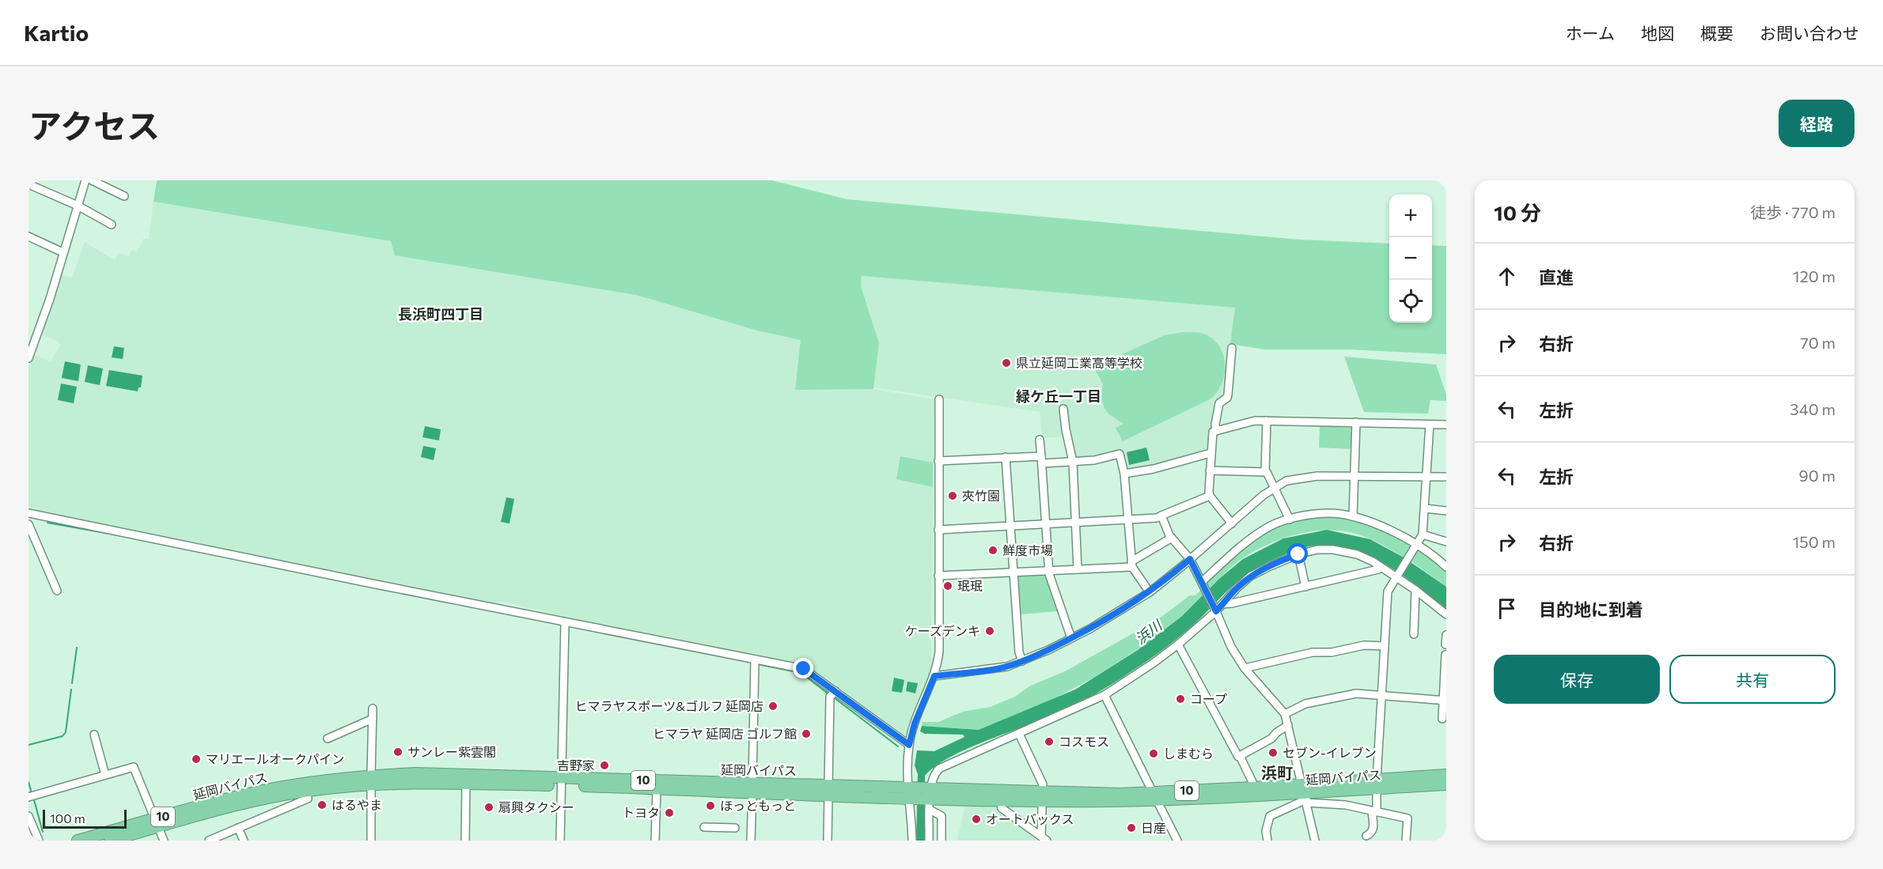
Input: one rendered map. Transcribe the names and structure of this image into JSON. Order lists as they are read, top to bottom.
{
  "streets": {
    "highway": ["延岡バイパス", "10"]
  },
  "districts": ["長浜町四丁目", "緑ケ丘一丁目", "浜町"],
  "water": ["浜川"],
  "places": [
    "県立延岡工業高等学校",
    "夾竹園",
    "鮮度市場",
    "珉珉",
    "ケーズデンキ",
    "コープ",
    "ヒマラヤスポーツ&ゴルフ 延岡店",
    "ヒマラヤ 延岡店 ゴルフ館",
    "コスモス",
    "サンレー紫雲閣",
    "セブン-イレブン",
    "しまむら",
    "マリエールオークパイン",
    "吉野家",
    "はるやま",
    "ほっともっと",
    "扇興タクシー",
    "トヨタ",
    "オートバックス",
    "日産"
  ],
  "scale_bar": "100 m",
  "page": {
    "header": "Kartio",
    "nav": [
      "ホーム",
      "地図",
      "概要",
      "お問い合わせ"
    ],
    "title": "アクセス",
    "buttons": [
      "経路",
      ["保存", "共有"]
    ],
    "heading": ["10 分", "徒歩 · 770 m"],
    "map_buttons": ["+", "−"],
    "list": [
      ["直進", "120 m"],
      ["右折", "70 m"],
      ["左折", "340 m"],
      ["左折", "90 m"],
      ["右折", "150 m"],
      "目的地に到着"
    ],
    "scale": "100 m"
  }
}
